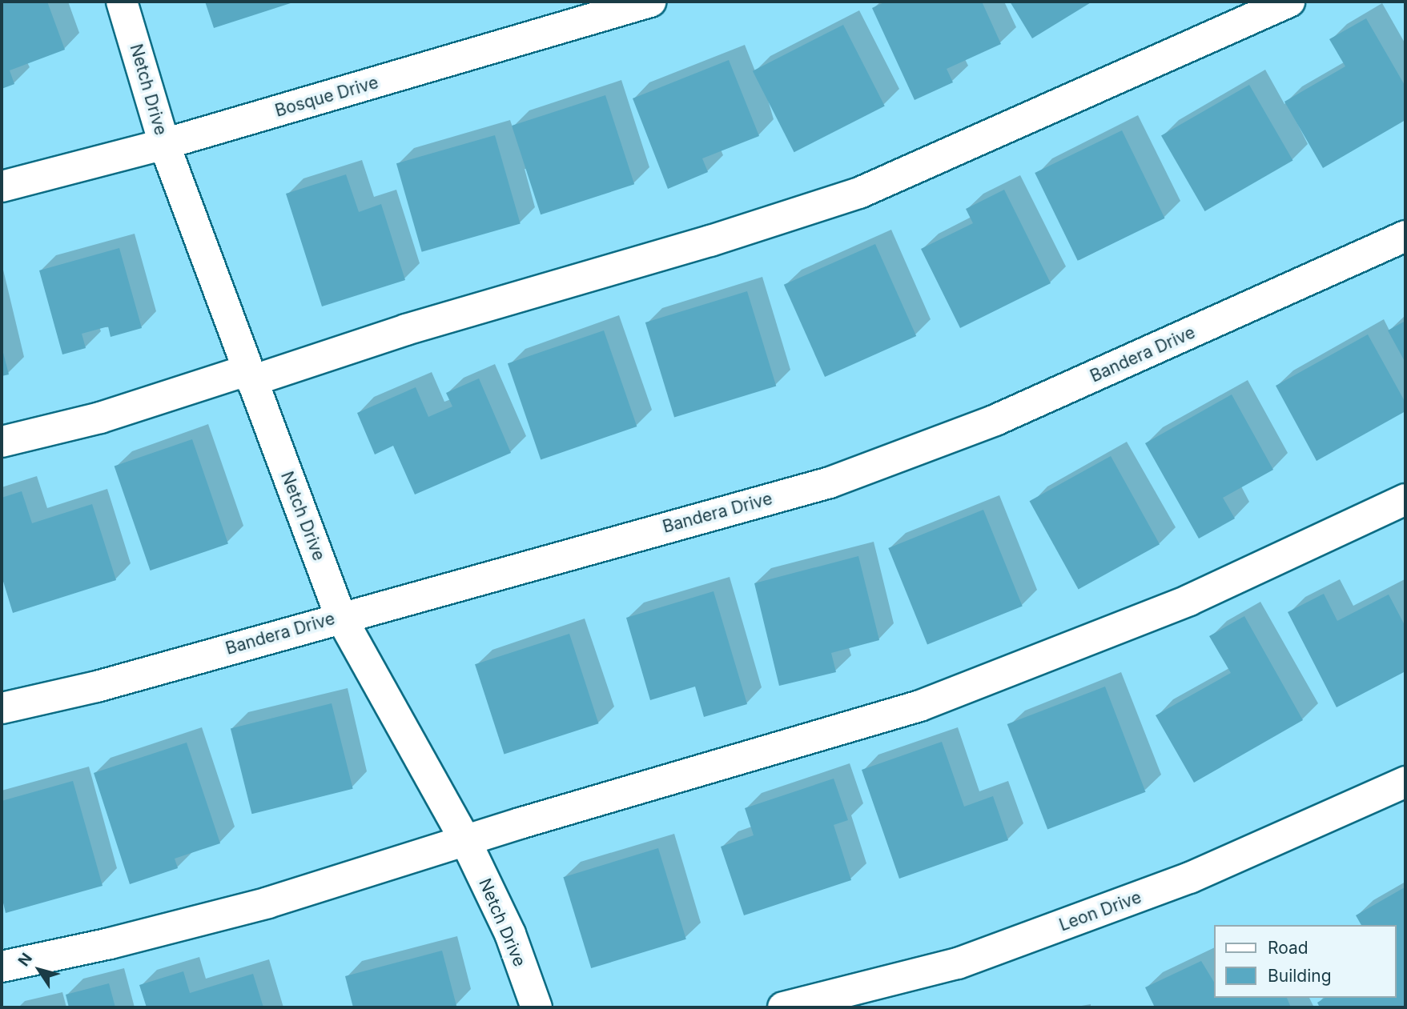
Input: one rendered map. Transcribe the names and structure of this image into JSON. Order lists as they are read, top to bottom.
{
  "streets": {
    "street": [
      "Netch Drive",
      "Bosque Drive",
      "Bandera Drive",
      "Leon Drive"
    ]
  },
  "crossings": [
    ["Netch Drive", "Bosque Drive"],
    ["Netch Drive", "Bandera Drive"]
  ],
  "legend": ["Road", "Building"],
  "north": "top left"
}
